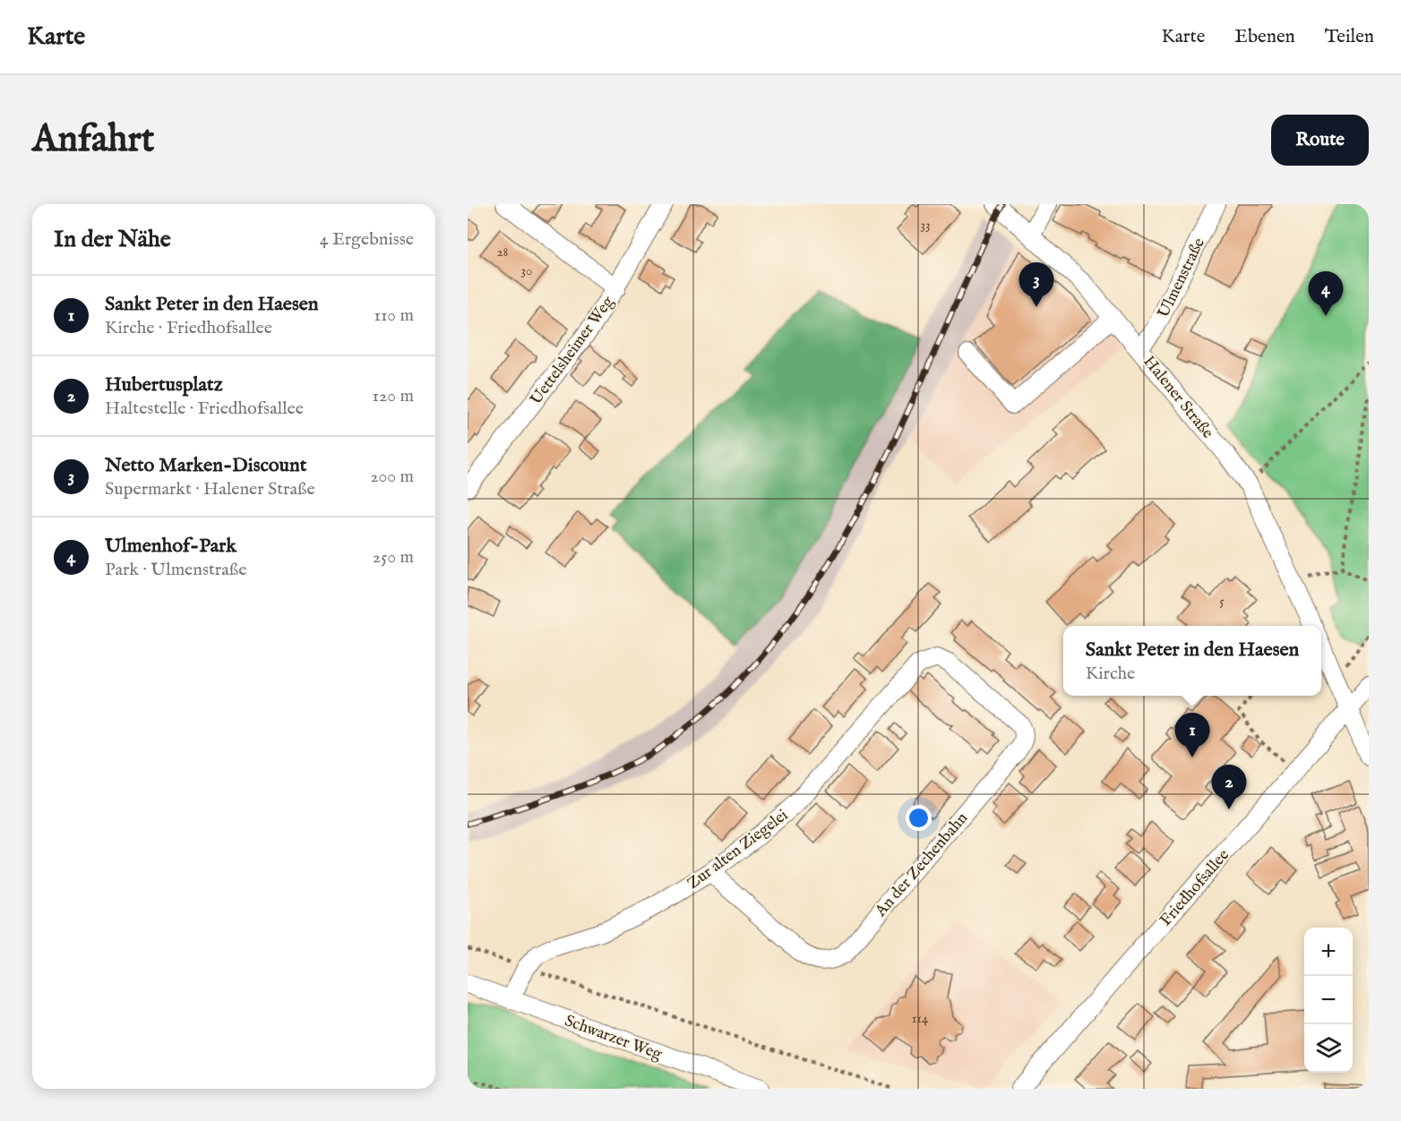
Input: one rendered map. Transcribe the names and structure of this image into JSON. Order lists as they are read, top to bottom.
{
  "streets": {
    "street": [
      "Ulmenstraße",
      "Uettelsheimer Weg",
      "Halener Straße",
      "Zur alten Ziegelei",
      "An der Zechenbahn",
      "Friedhofsallee",
      "Schwarzer Weg"
    ]
  },
  "crossings": [
    ["Ulmenstraße", "Halener Straße"],
    ["Halener Straße", "Friedhofsallee"],
    ["Zur alten Ziegelei", "An der Zechenbahn"],
    ["Zur alten Ziegelei", "Schwarzer Weg"]
  ],
  "house_numbers": [
    "33",
    "28",
    "30",
    "5",
    "114"
  ],
  "page": {
    "header": "Karte",
    "nav": ["Karte", "Ebenen", "Teilen"],
    "buttons": "Route",
    "title": "Anfahrt",
    "heading": ["In der Nähe", "4 Ergebnisse"],
    "pins": [
      "3",
      "4",
      "1",
      "2"
    ],
    "list": [
      {
        "mark": "1",
        "name": "Sankt Peter in den Haesen",
        "note": "Kirche · Friedhofsallee",
        "value": "110 m"
      },
      {
        "mark": "2",
        "name": "Hubertusplatz",
        "note": "Haltestelle · Friedhofsallee",
        "value": "120 m"
      },
      {
        "mark": "3",
        "name": "Netto Marken-Discount",
        "note": "Supermarkt · Halener Straße",
        "value": "200 m"
      },
      {
        "mark": "4",
        "name": "Ulmenhof-Park",
        "note": "Park · Ulmenstraße",
        "value": "250 m"
      }
    ],
    "popup": ["Sankt Peter in den Haesen", "Kirche"],
    "map_buttons": ["+", "−"]
  }
}
